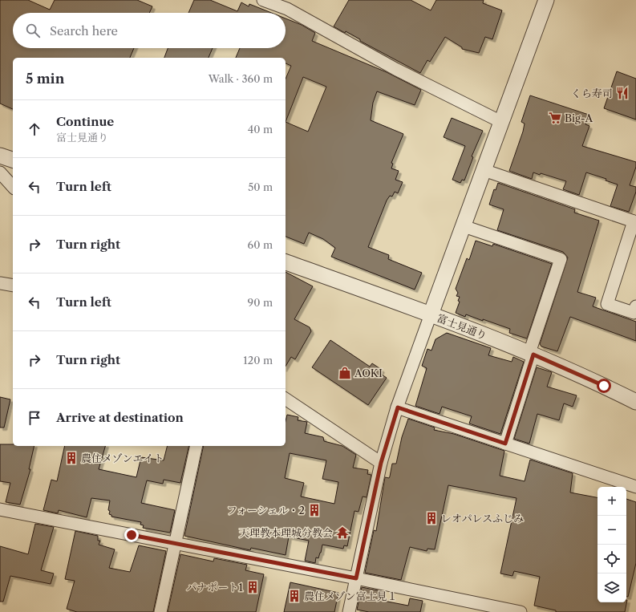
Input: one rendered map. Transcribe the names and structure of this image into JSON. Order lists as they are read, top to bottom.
{
  "streets": {
    "street": ["富士見通り"]
  },
  "places": {
    "restaurant": ["くら寿司"],
    "supermarket": ["Big-A"],
    "shop": ["AOKI"],
    "building": [
      "農住メゾンエイト",
      "フォーシェル・2",
      "レオパレスふじみ",
      "パナポート1",
      "農住メゾン富士見１"
    ],
    "temple": ["天理教本理城分教会"]
  },
  "page": {
    "search": "Search here",
    "heading": ["5 min", "Walk · 360 m"],
    "list": [
      ["Continue", "富士見通り", "40 m"],
      ["Turn left", "50 m"],
      ["Turn right", "60 m"],
      ["Turn left", "90 m"],
      ["Turn right", "120 m"],
      "Arrive at destination"
    ],
    "map_buttons": ["+", "−"]
  }
}
